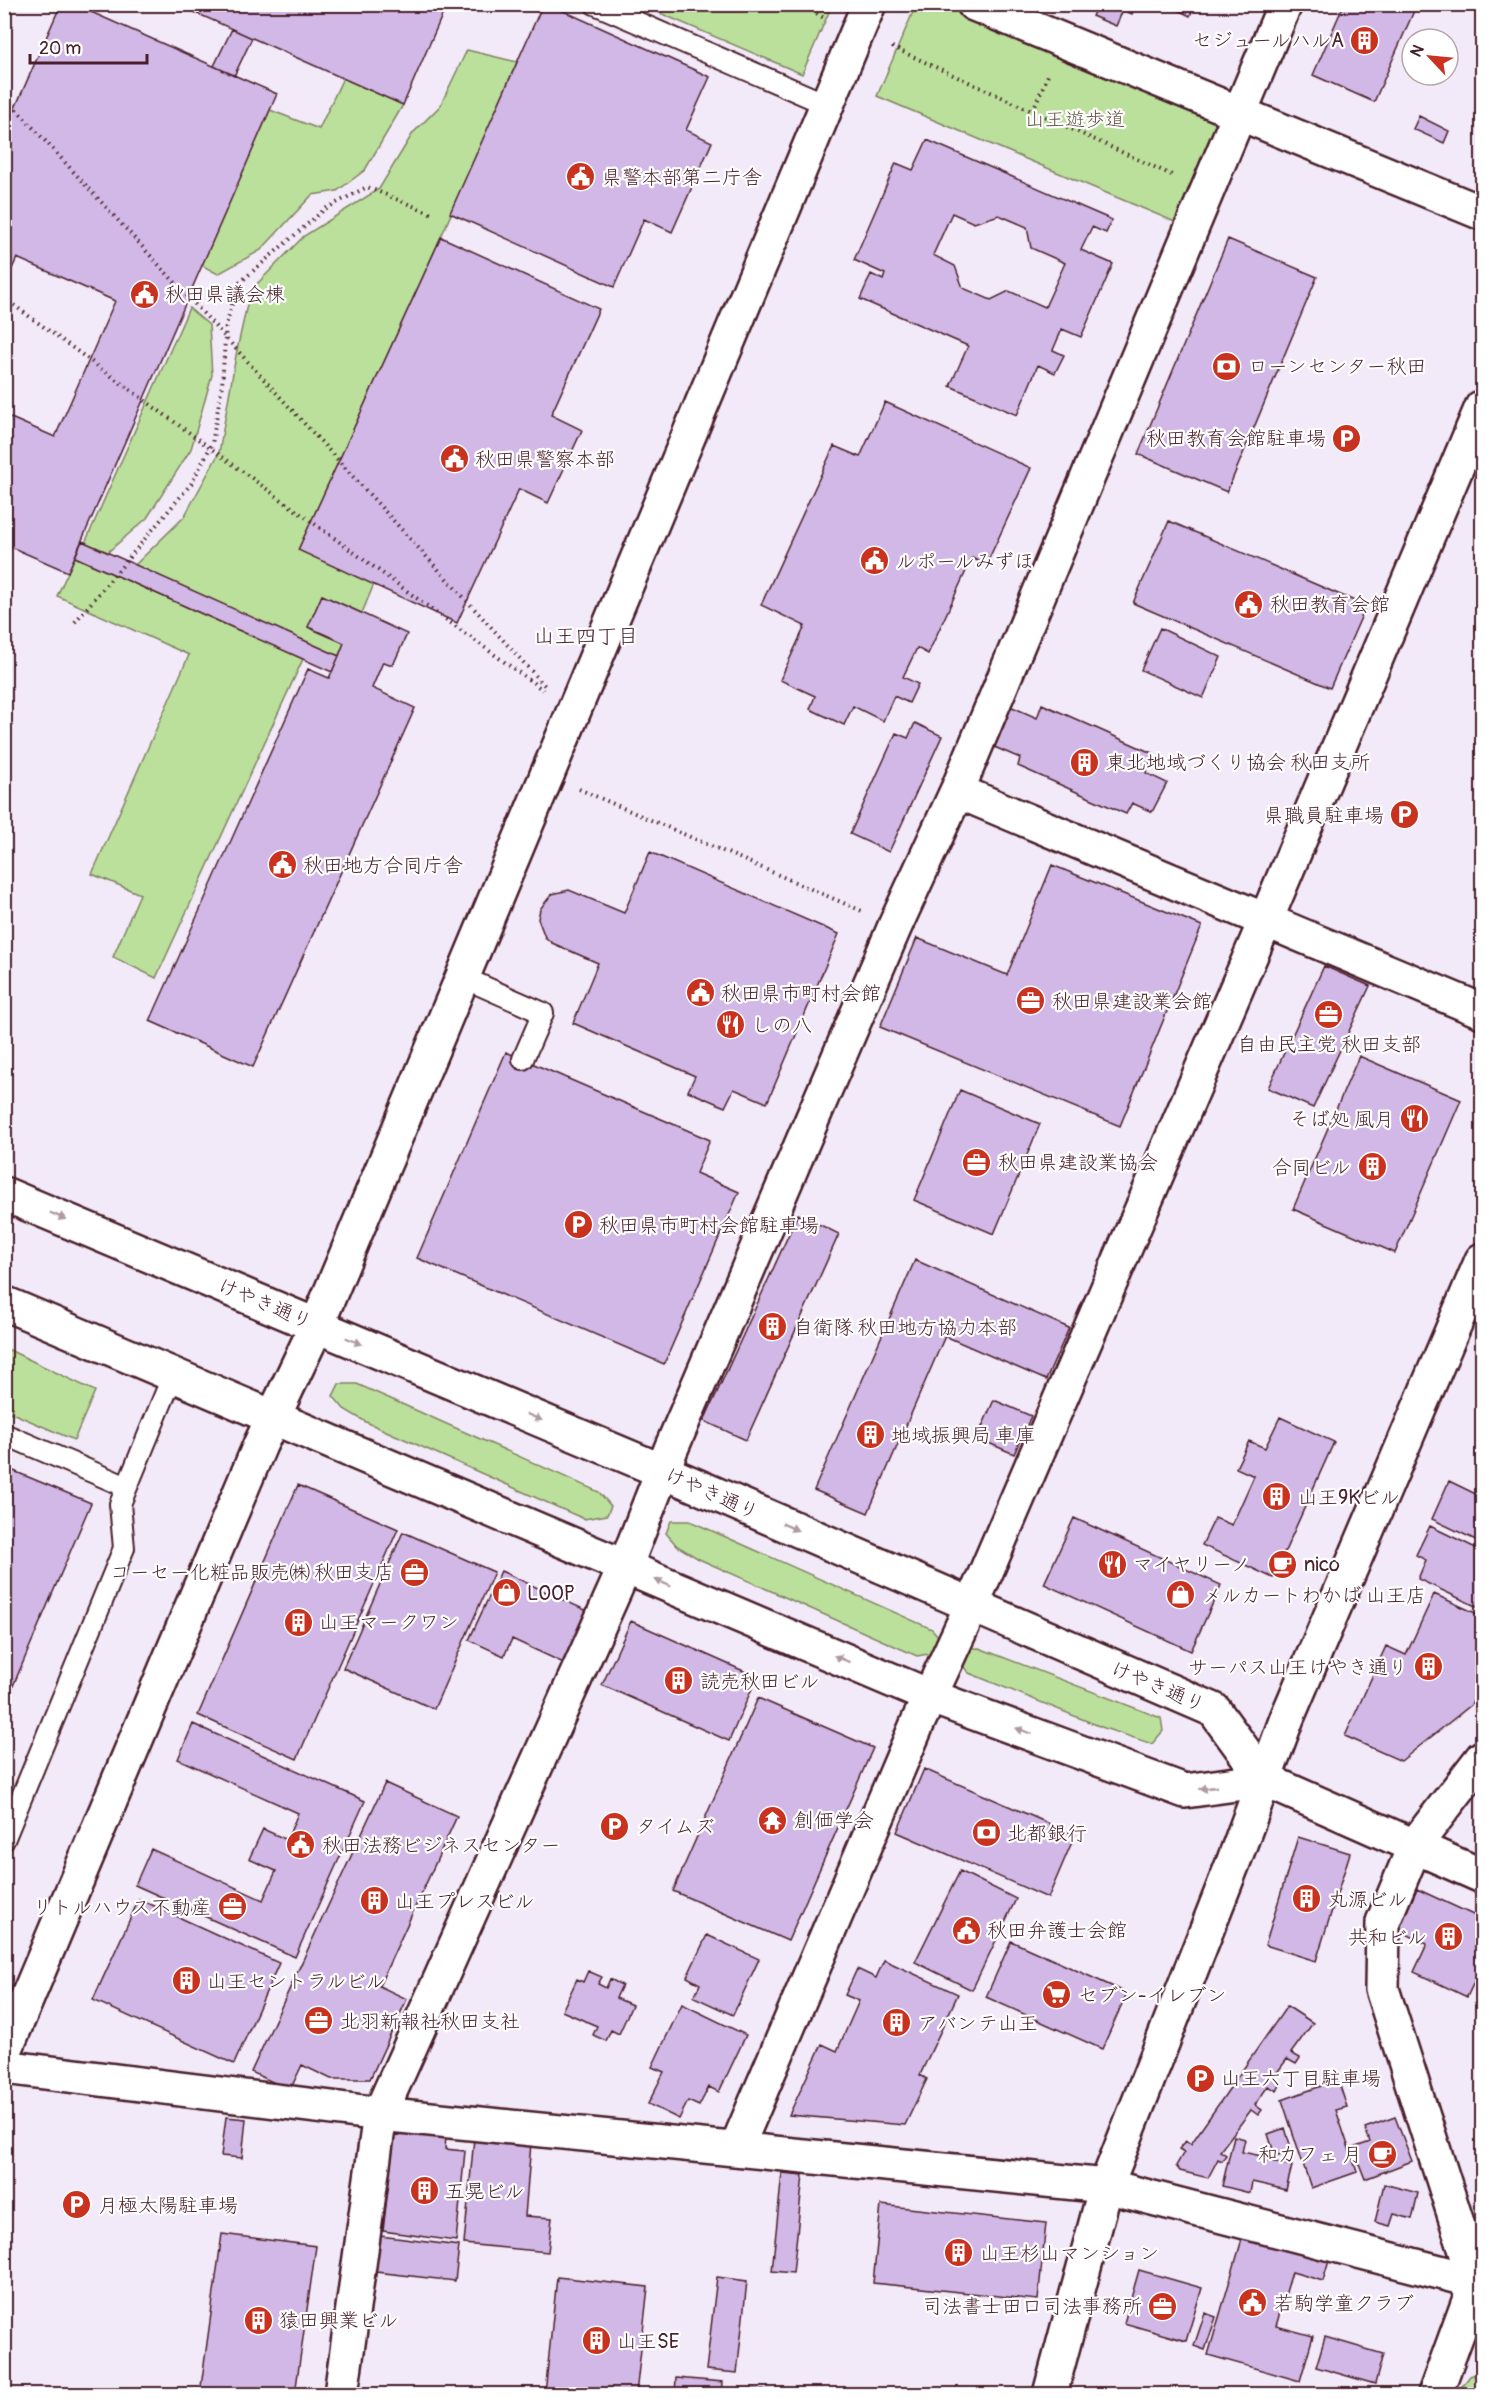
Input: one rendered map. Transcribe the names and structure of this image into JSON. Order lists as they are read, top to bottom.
{
  "streets": {
    "street": ["けやき通り"]
  },
  "districts": ["山王四丁目"],
  "parks": ["山王遊歩道"],
  "places": {
    "building": [
      "セジュールハルA",
      "東北地域づくり協会 秋田支所",
      "合同ビル",
      "自衛隊 秋田地方協力本部",
      "地域振興局 車庫",
      "山王9Kビル",
      "山王マークワン",
      "サーパス山王けやき通り",
      "読売秋田ビル",
      "丸源ビル",
      "山王プレスビル",
      "共和ビル",
      "山王セントラルビル",
      "アバンテ山王",
      "五晃ビル",
      "山王杉山マンション",
      "猿田興業ビル",
      "山王SE"
    ],
    "public building": [
      "県警本部第二庁舎",
      "秋田県議会棟",
      "秋田県警察本部",
      "ルポールみずほ",
      "秋田教育会館",
      "秋田地方合同庁舎",
      "秋田県市町村会館",
      "秋田法務ビジネスセンター",
      "秋田弁護士会館",
      "若駒学童クラブ"
    ],
    "bank": ["ローンセンター秋田", "北都銀行"],
    "parking": [
      "秋田教育会館駐車場",
      "県職員駐車場",
      "秋田県市町村会館駐車場",
      "タイムズ",
      "山王六丁目駐車場",
      "月極太陽駐車場"
    ],
    "office": [
      "秋田県建設業会館",
      "自由民主党 秋田支部",
      "秋田県建設業協会",
      "コーセー化粧品販売㈱ 秋田支店",
      "リトルハウス不動産",
      "北羽新報社秋田支社",
      "司法書士田口司法事務所"
    ],
    "restaurant": ["しの八", "そば処 風月", "マイヤリーノ"],
    "cafe": ["nico", "和カフェ 月"],
    "shop": ["LOOP", "メルカートわかば 山王店"],
    "temple": ["創価学会"],
    "supermarket": ["セブン-イレブン"]
  },
  "scale_bar": "20 m",
  "north": "top left"
}
